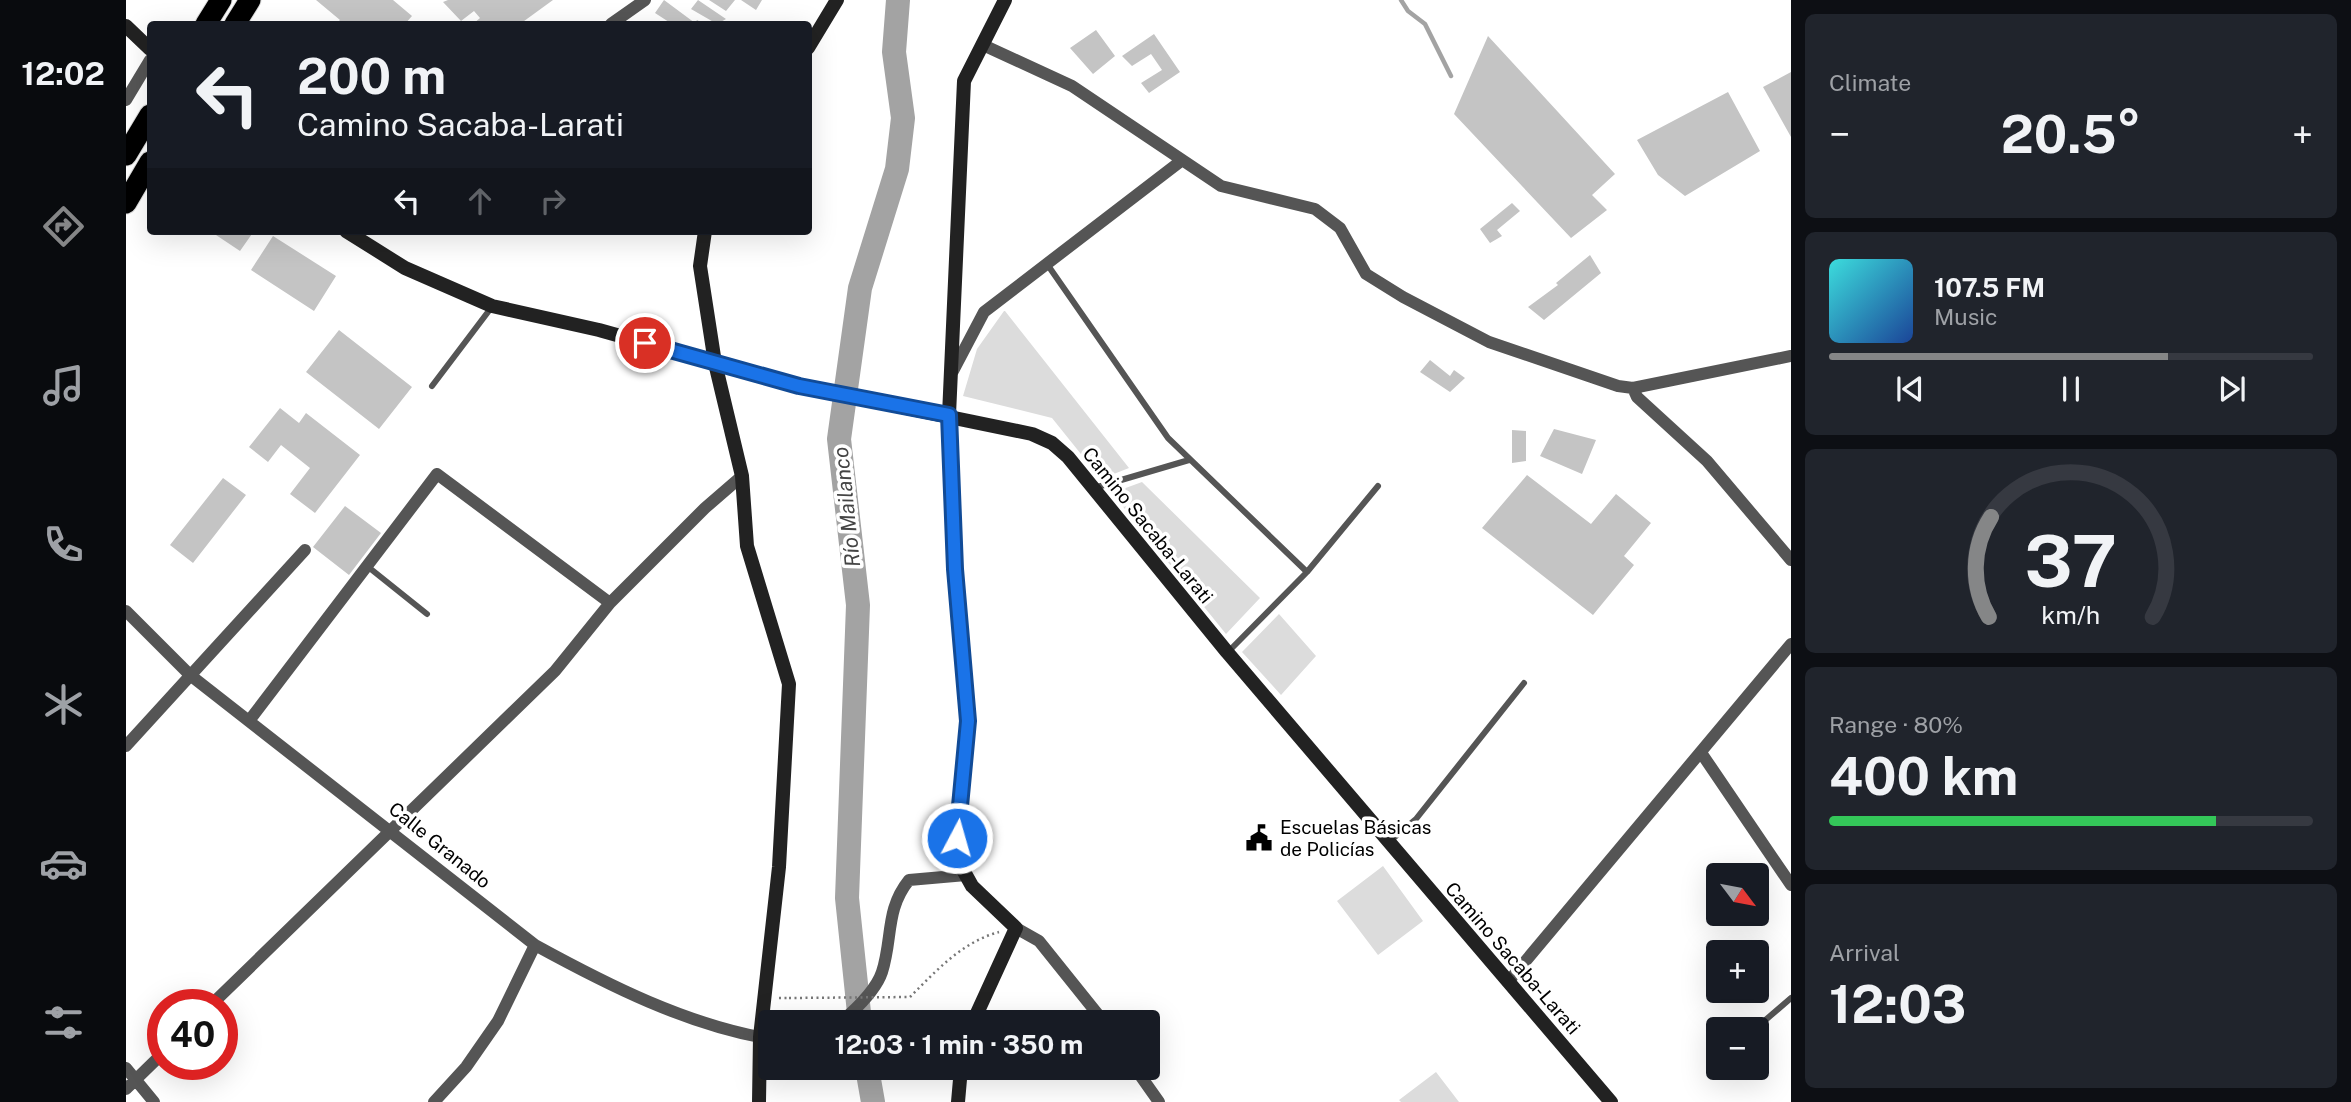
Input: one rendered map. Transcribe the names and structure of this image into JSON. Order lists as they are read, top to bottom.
{
  "streets": {
    "street": ["Camino Sacaba-Larati", "Calle Granado"]
  },
  "water": ["Río Mailanco"],
  "places": {
    "public building": ["Escuelas Básicas de Policías"]
  },
  "north": "bottom right",
  "page": {
    "tabs": "12:02",
    "tile": [
      "Climate",
      ["Range · 80%", "400 km"],
      ["Arrival", "12:03"]
    ],
    "turn": ["200 m", "Camino Sacaba-Larati"],
    "heat": ["−", "20.5°", "+"],
    "song": ["107.5 FM", "Music"],
    "map_buttons": ["+", "−"],
    "limit": "40",
    "trip": "12:03 · 1 min · 350 m",
    "gauge": ["37", "km/h"]
  }
}
